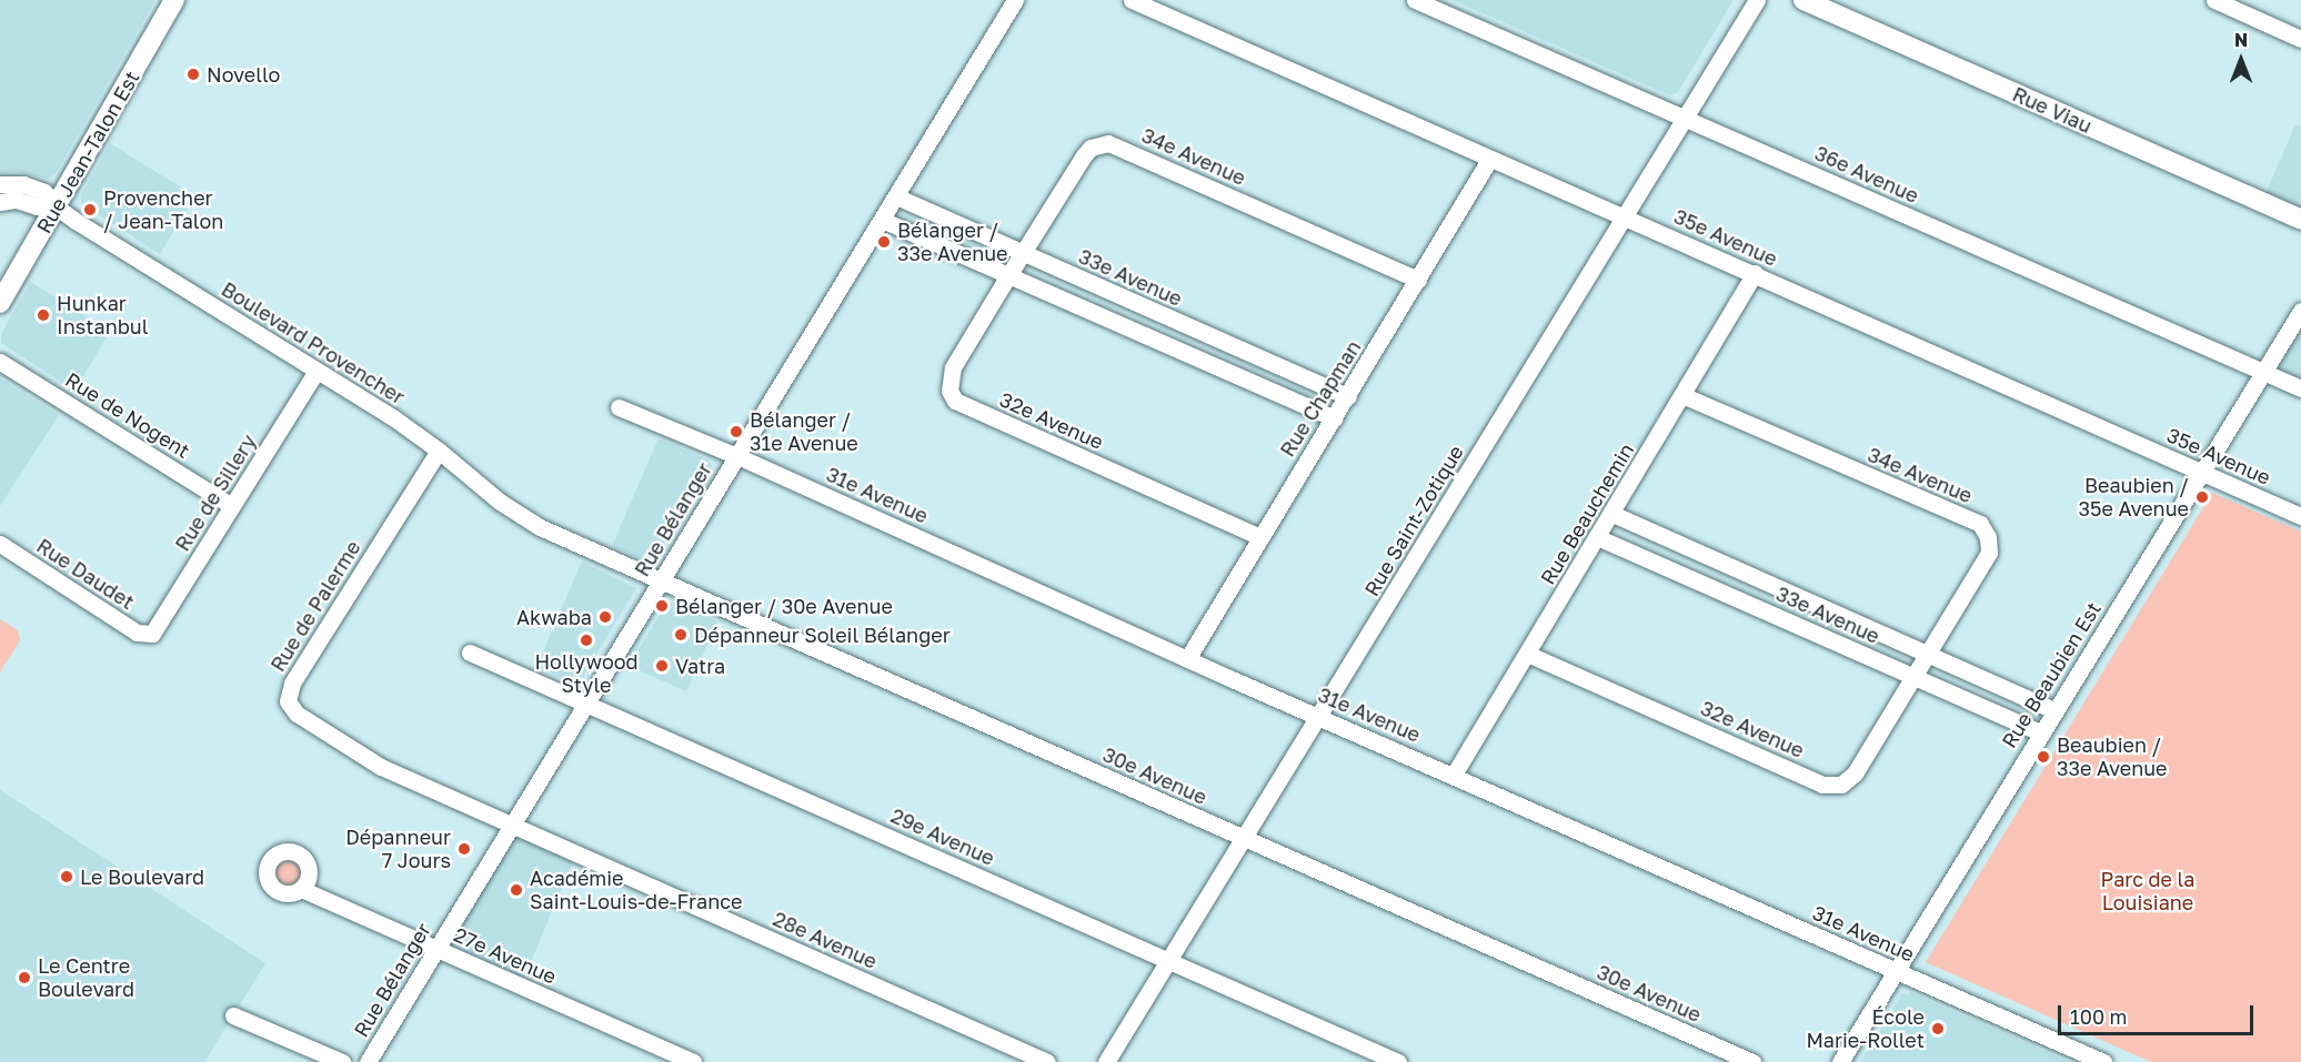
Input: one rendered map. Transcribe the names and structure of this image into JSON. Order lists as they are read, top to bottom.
{
  "streets": {
    "main road": ["Rue Viau", "Rue Jean-Talon Est"],
    "street": [
      "34e Avenue",
      "36e Avenue",
      "35e Avenue",
      "33e Avenue",
      "Boulevard Provencher",
      "Rue Chapman",
      "Rue de Nogent",
      "32e Avenue",
      "Rue de Sillery",
      "31e Avenue",
      "Rue Beauchemin",
      "Rue Bélanger",
      "Rue Saint-Zotique",
      "Rue Daudet",
      "Rue de Palerme",
      "Rue Beaubien Est",
      "30e Avenue",
      "29e Avenue",
      "28e Avenue",
      "27e Avenue"
    ]
  },
  "crossings": [
    ["Rue Jean-Talon Est", "Boulevard Provencher"],
    ["34e Avenue", "33e Avenue"],
    ["34e Avenue", "Rue Chapman"],
    ["34e Avenue", "32e Avenue"],
    ["34e Avenue", "Rue Beauchemin"],
    ["36e Avenue", "Rue Saint-Zotique"],
    ["36e Avenue", "Rue Beaubien Est"],
    ["35e Avenue", "Rue Chapman"],
    ["35e Avenue", "Rue Beauchemin"],
    ["35e Avenue", "Rue Saint-Zotique"],
    ["35e Avenue", "Rue Beaubien Est"],
    ["33e Avenue", "Rue Chapman"],
    ["33e Avenue", "32e Avenue"],
    ["33e Avenue", "Rue Beauchemin"],
    ["33e Avenue", "Rue Bélanger"],
    ["33e Avenue", "Rue Beaubien Est"],
    ["Boulevard Provencher", "Rue de Sillery"],
    ["Boulevard Provencher", "Rue de Palerme"],
    ["Boulevard Provencher", "30e Avenue"],
    ["Rue Chapman", "32e Avenue"],
    ["Rue Chapman", "31e Avenue"],
    ["Rue de Nogent", "Rue de Sillery"],
    ["32e Avenue", "Rue Beauchemin"],
    ["Rue de Sillery", "Rue Daudet"],
    ["31e Avenue", "Rue Beauchemin"],
    ["31e Avenue", "Rue Bélanger"],
    ["31e Avenue", "Rue Saint-Zotique"],
    ["31e Avenue", "Rue Beaubien Est"],
    ["Rue Bélanger", "Rue de Palerme"],
    ["Rue Bélanger", "30e Avenue"],
    ["Rue Bélanger", "29e Avenue"],
    ["Rue Bélanger", "28e Avenue"],
    ["Rue Bélanger", "27e Avenue"],
    ["Rue Saint-Zotique", "30e Avenue"],
    ["Rue Saint-Zotique", "29e Avenue"],
    ["Rue de Palerme", "28e Avenue"]
  ],
  "parks": ["Parc de la Louisiane"],
  "places": [
    "Novello",
    "Provencher / Jean-Talon",
    "Bélanger / 33e Avenue",
    "Hunkar Instanbul",
    "Bélanger / 31e Avenue",
    "Beaubien / 35e Avenue",
    "Bélanger / 30e Avenue",
    "Akwaba",
    "Dépanneur Soleil Bélanger",
    "Hollywood Style",
    "Vatra",
    "Beaubien / 33e Avenue",
    "Dépanneur 7 Jours",
    "Le Boulevard",
    "Académie Saint-Louis-de-France",
    "Le Centre Boulevard",
    "École Marie-Rollet"
  ],
  "scale_bar": "100 m",
  "north": "top"
}
